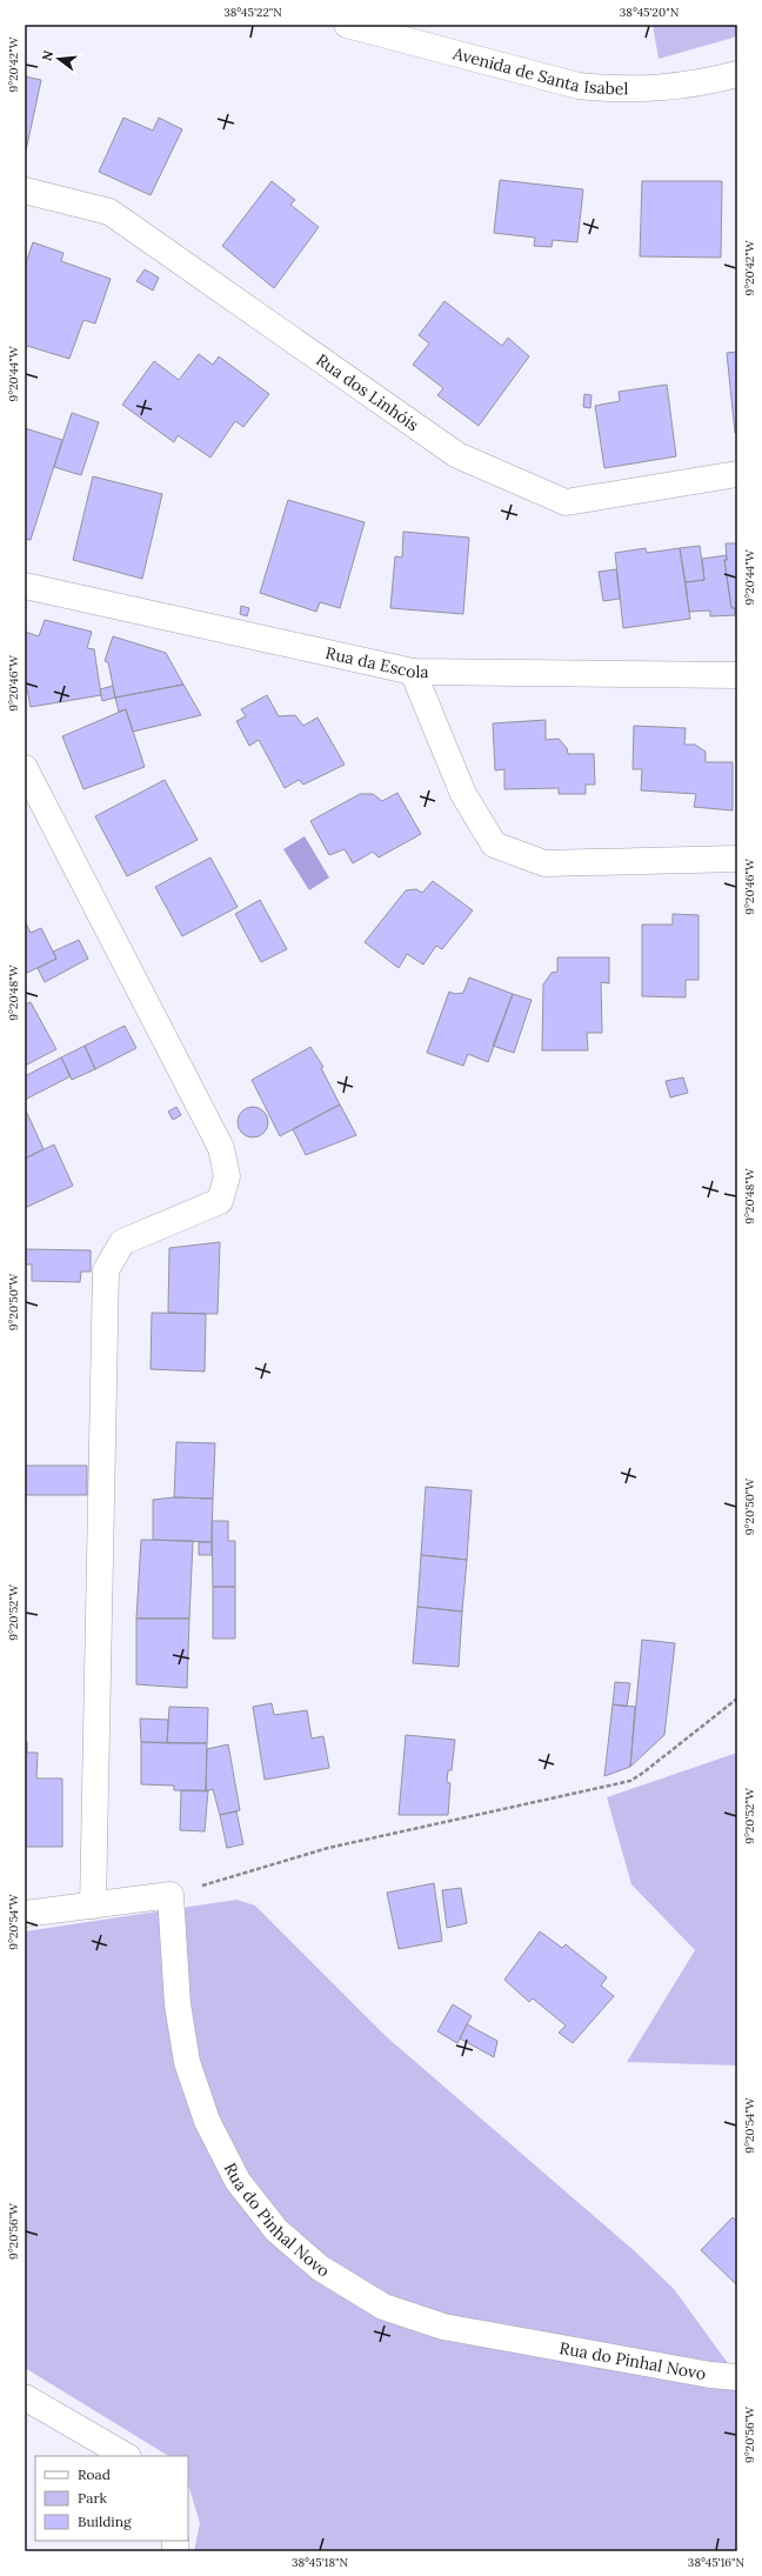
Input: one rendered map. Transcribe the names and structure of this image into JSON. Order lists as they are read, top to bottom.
{
  "streets": {
    "street": [
      "Avenida de Santa Isabel",
      "Rua dos Linhóis",
      "Rua da Escola",
      "Rua do Pinhal Novo"
    ]
  },
  "legend": ["Road", "Park", "Building"],
  "north": "left",
  "coordinates": [
    "38°45'22\"N",
    "38°45'20\"N",
    "9°20'42\"W",
    "9°20'44\"W",
    "9°20'46\"W",
    "9°20'48\"W",
    "9°20'50\"W",
    "9°20'52\"W",
    "9°20'54\"W",
    "9°20'56\"W",
    "38°45'18\"N",
    "38°45'16\"N"
  ]
}
